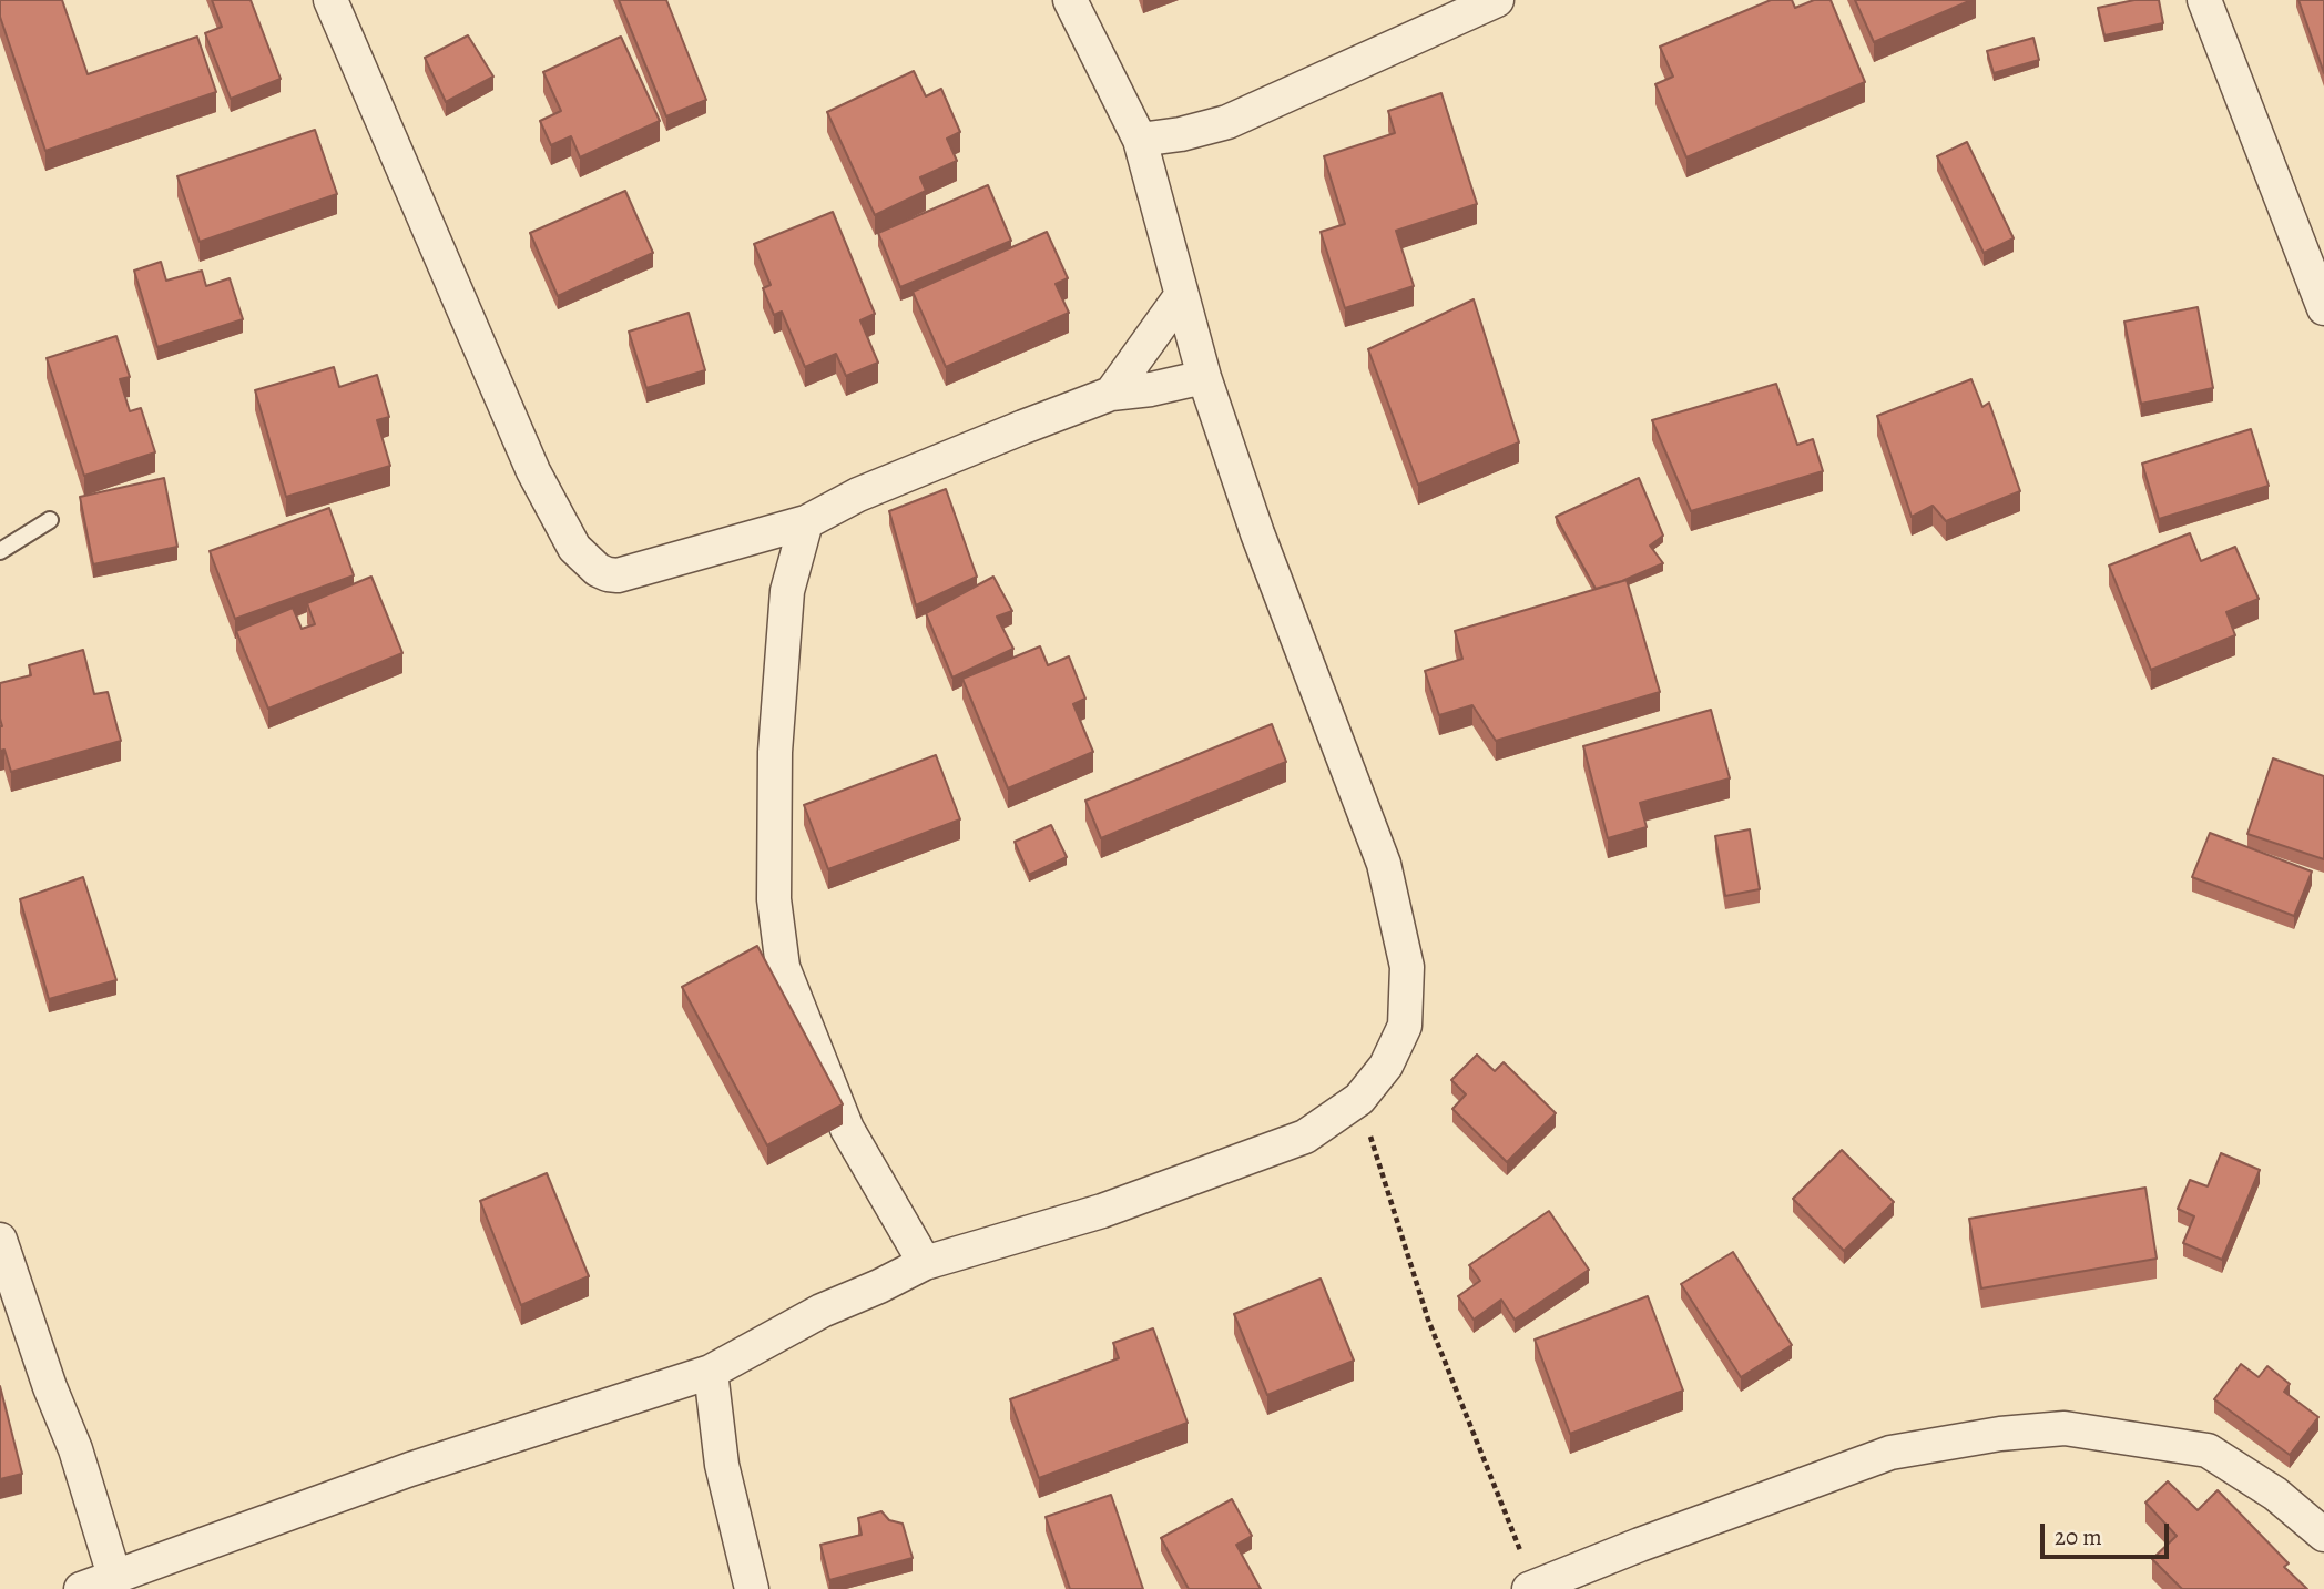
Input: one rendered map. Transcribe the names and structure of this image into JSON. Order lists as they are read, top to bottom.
{
  "scale_bar": "20 m"
}
